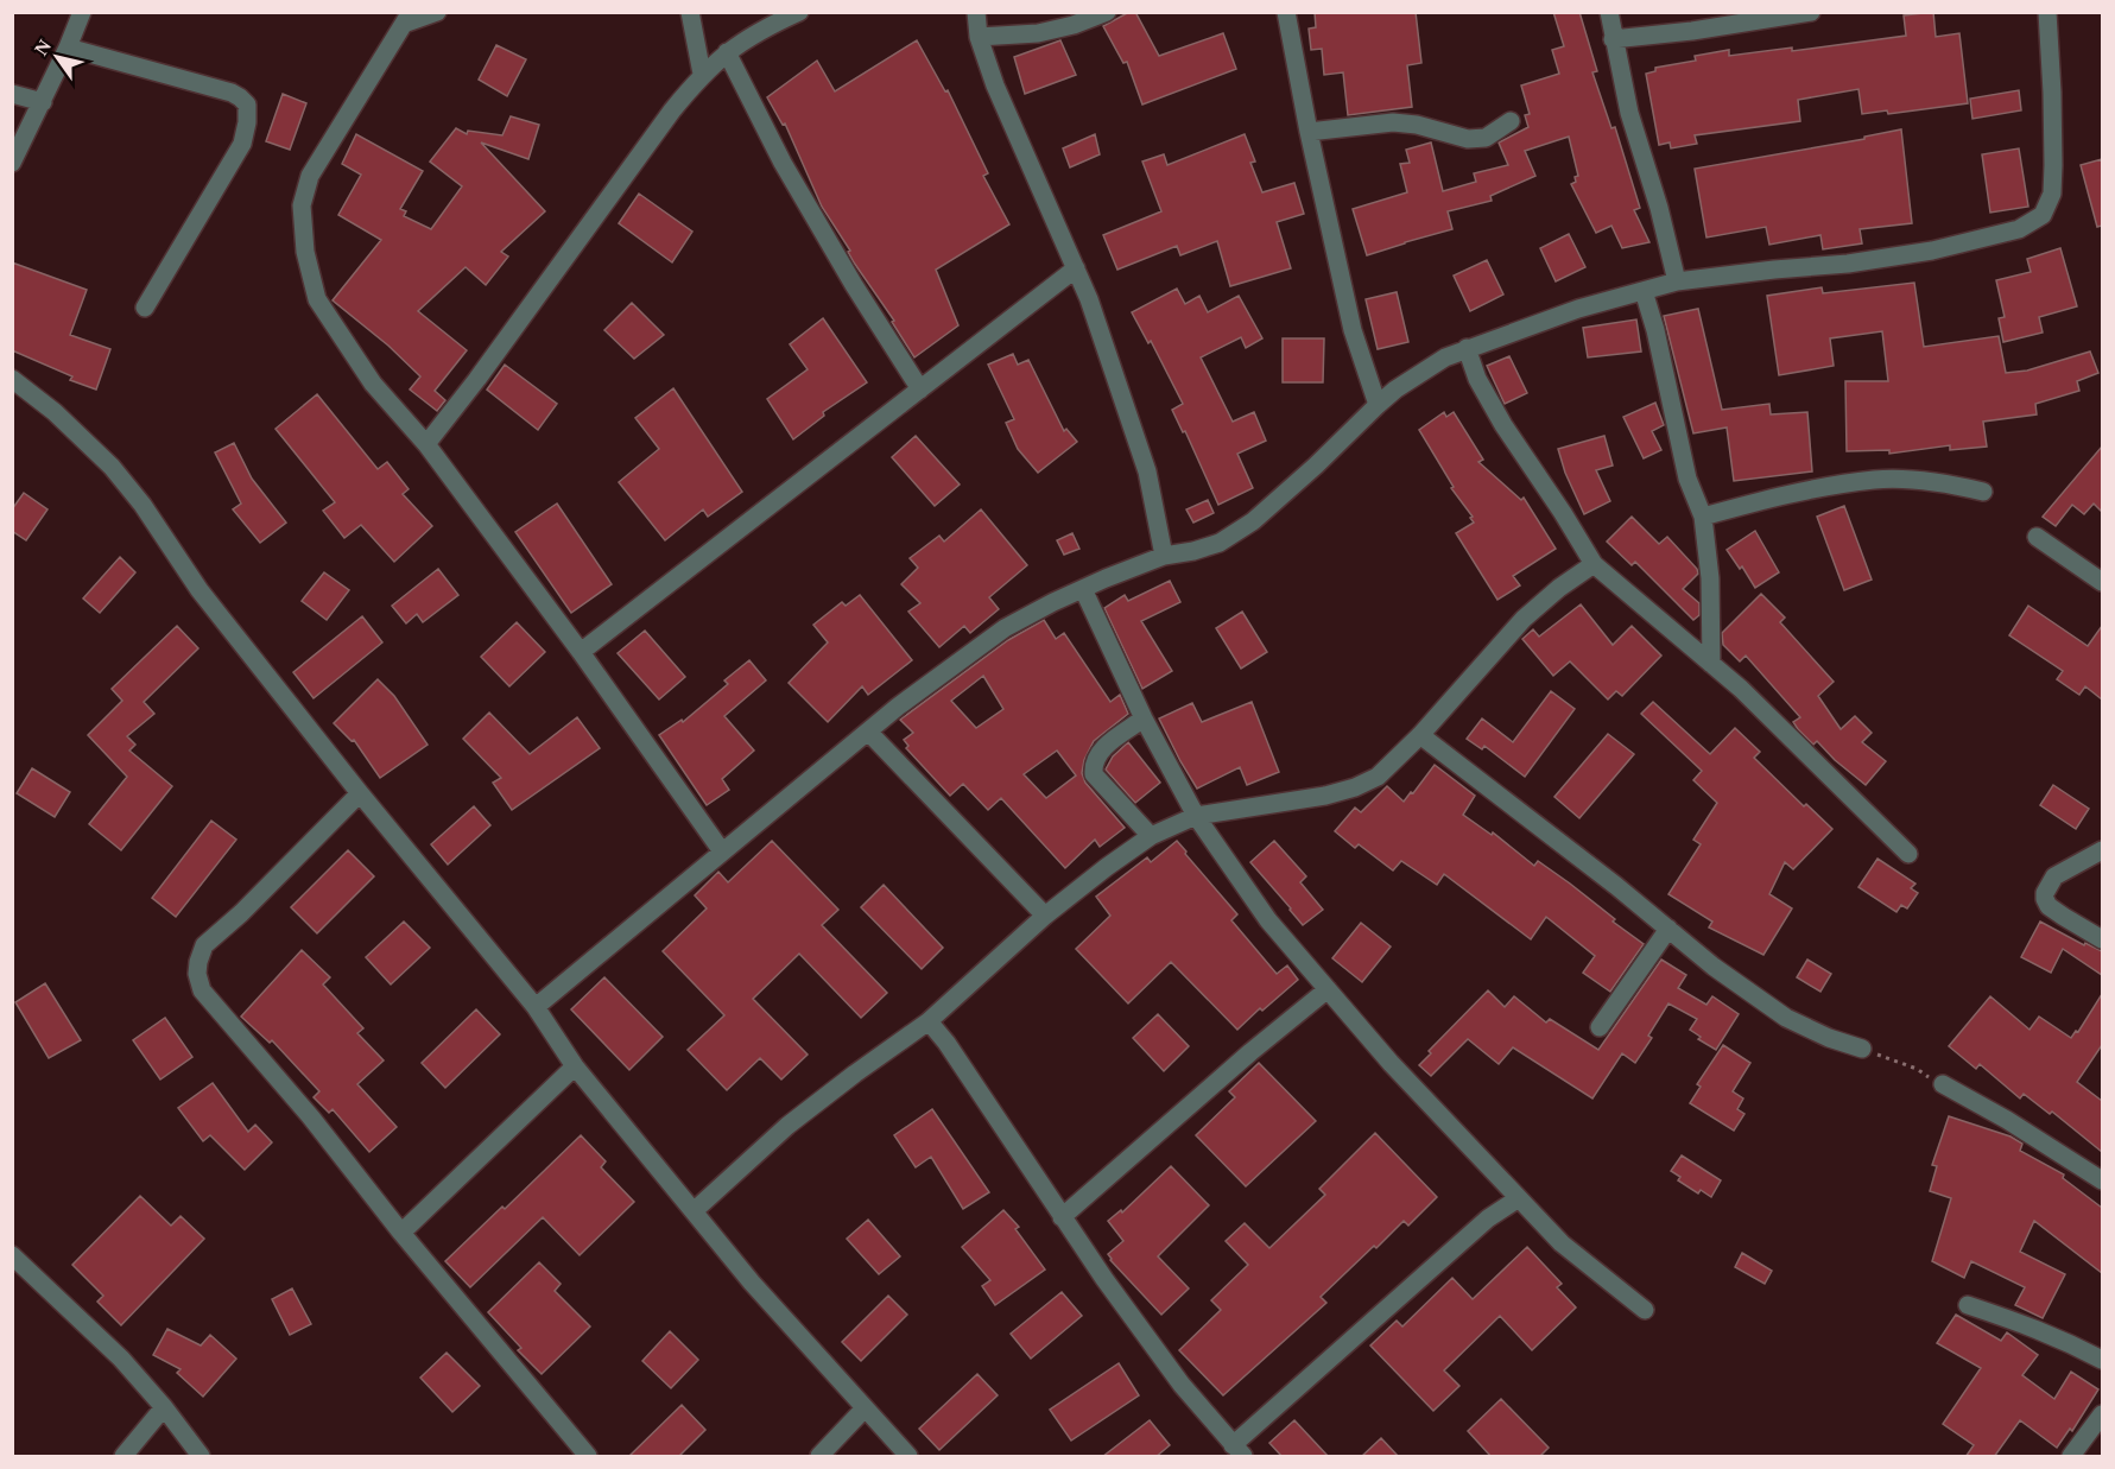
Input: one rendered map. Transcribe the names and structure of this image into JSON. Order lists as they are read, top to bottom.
{
  "north": "top left"
}
